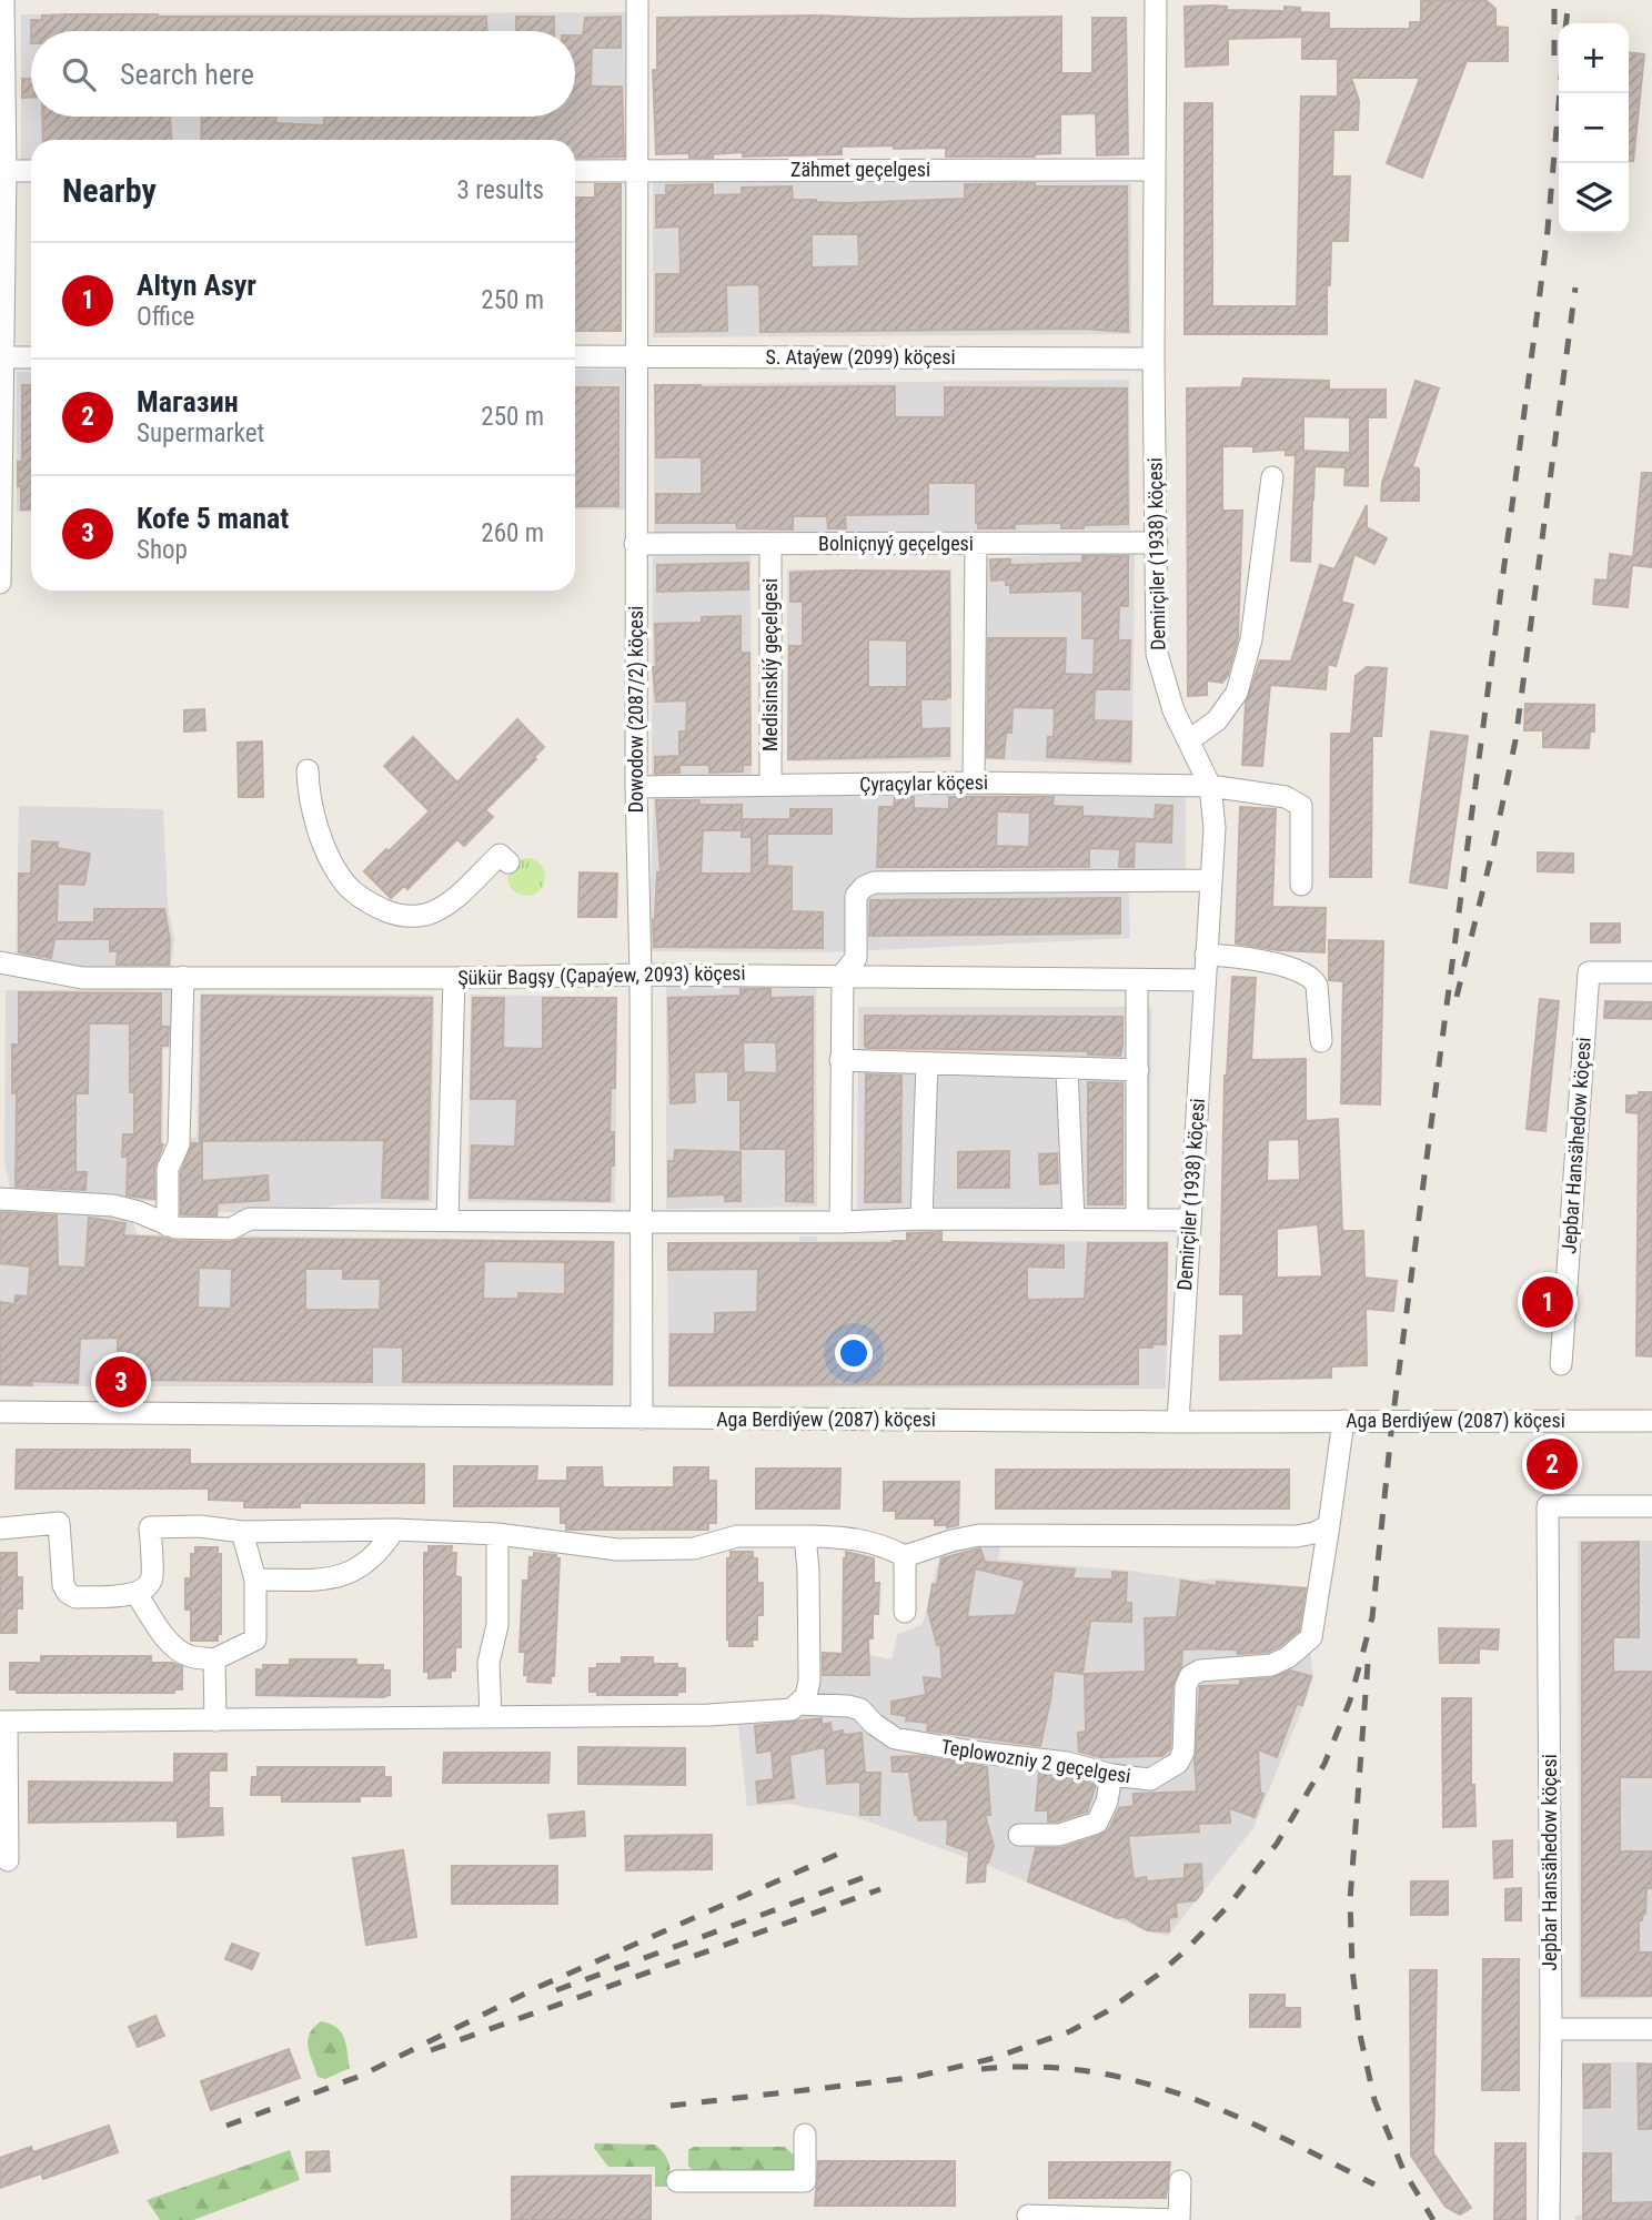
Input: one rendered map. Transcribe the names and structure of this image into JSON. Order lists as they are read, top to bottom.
{
  "streets": {
    "street": [
      "Zähmet geçelgesi",
      "S. Ataýew (2099) köçesi",
      "Bolniçnyý geçelgesi",
      "Demirçiler (1938) köçesi",
      "Medisinskiý geçelgesi",
      "Dowodow (2087/2) köçesi",
      "Çyraçylar köçesi",
      "Şükür Bagşy (Çapaýew, 2093) köçesi",
      "Jepbar Hansähedow köçesi",
      "Aga Berdiýew (2087) köçesi",
      "Teplowozniy 2 geçelgesi"
    ]
  },
  "crossings": [
    ["Zähmet geçelgesi", "Demirçiler (1938) köçesi"],
    ["Zähmet geçelgesi", "Dowodow (2087/2) köçesi"],
    ["S. Ataýew (2099) köçesi", "Demirçiler (1938) köçesi"],
    ["S. Ataýew (2099) köçesi", "Dowodow (2087/2) köçesi"],
    ["Bolniçnyý geçelgesi", "Demirçiler (1938) köçesi"],
    ["Bolniçnyý geçelgesi", "Medisinskiý geçelgesi"],
    ["Bolniçnyý geçelgesi", "Dowodow (2087/2) köçesi"],
    ["Demirçiler (1938) köçesi", "Çyraçylar köçesi"],
    ["Demirçiler (1938) köçesi", "Şükür Bagşy (Çapaýew, 2093) köçesi"],
    ["Demirçiler (1938) köçesi", "Aga Berdiýew (2087) köçesi"],
    ["Medisinskiý geçelgesi", "Çyraçylar köçesi"],
    ["Dowodow (2087/2) köçesi", "Çyraçylar köçesi"],
    ["Dowodow (2087/2) köçesi", "Şükür Bagşy (Çapaýew, 2093) köçesi"],
    ["Dowodow (2087/2) köçesi", "Aga Berdiýew (2087) köçesi"]
  ],
  "page": {
    "map_buttons": ["+", "−"],
    "search": "Search here",
    "heading": ["Nearby", "3 results"],
    "list": [
      {
        "mark": "1",
        "name": "Altyn Asyr",
        "note": "Office",
        "value": "250 m"
      },
      {
        "mark": "2",
        "name": "Магазин",
        "note": "Supermarket",
        "value": "250 m"
      },
      {
        "mark": "3",
        "name": "Kofe 5 manat",
        "note": "Shop",
        "value": "260 m"
      }
    ],
    "pins": ["1", "3", "2"]
  }
}
